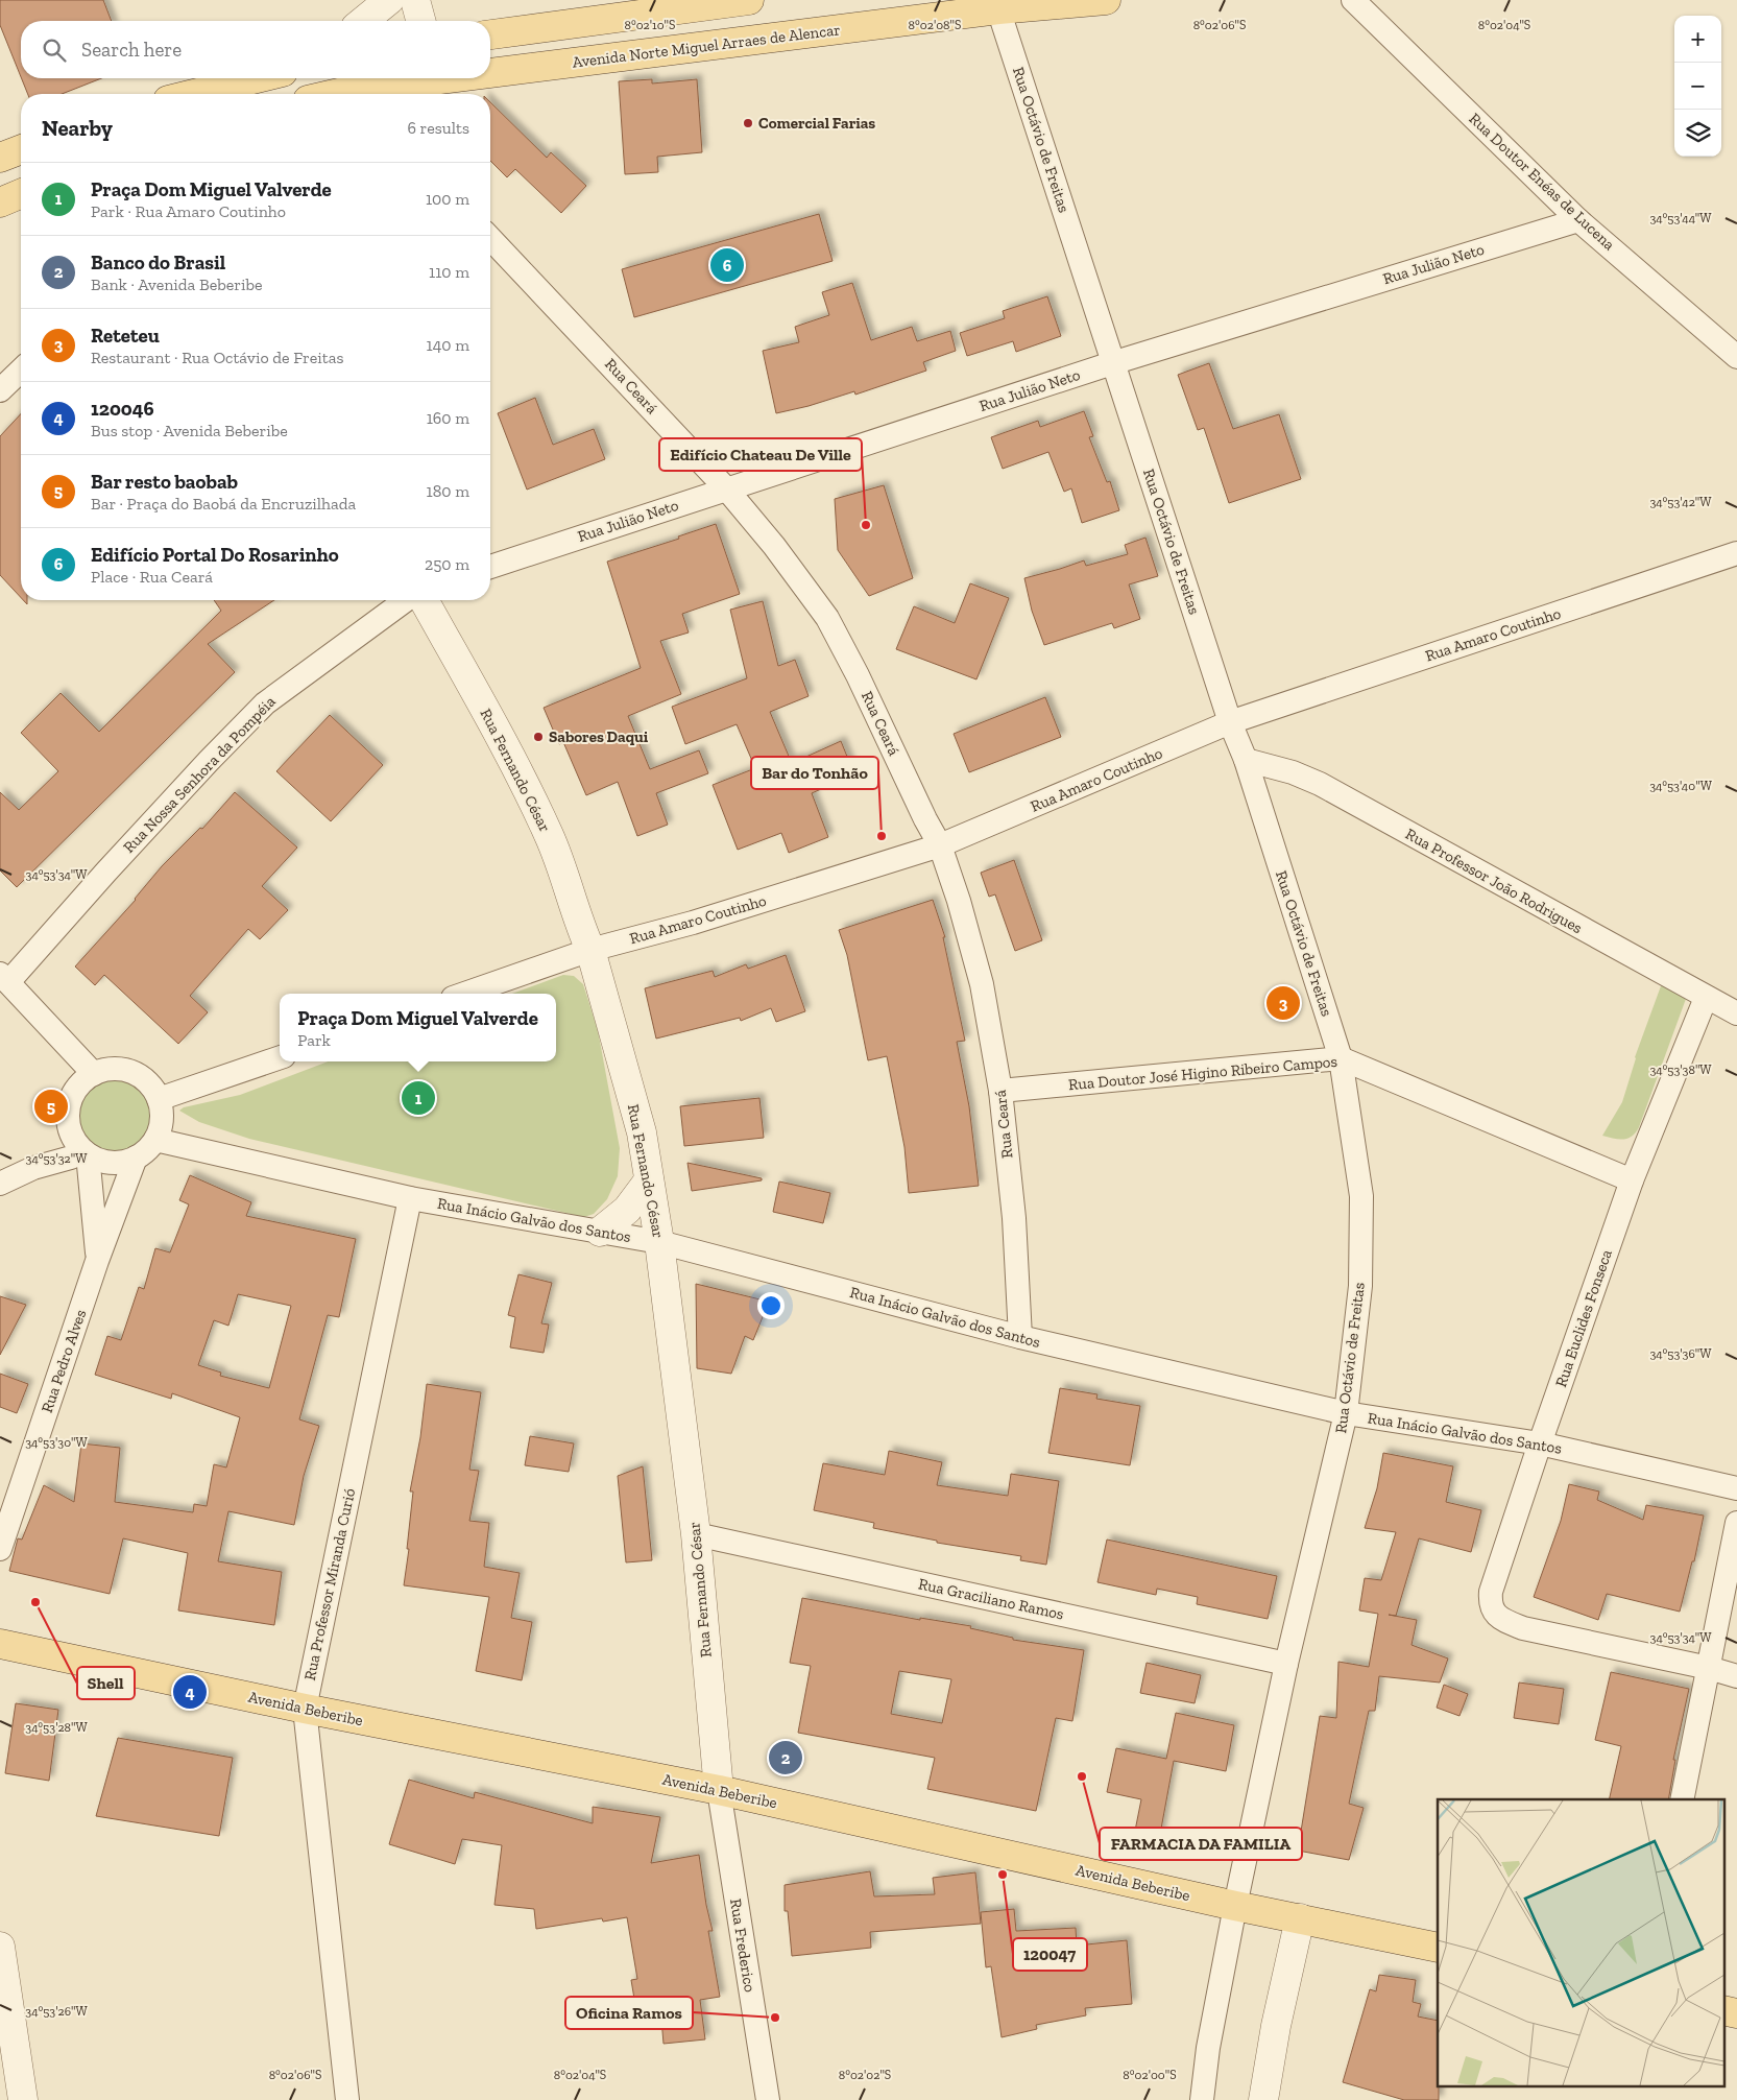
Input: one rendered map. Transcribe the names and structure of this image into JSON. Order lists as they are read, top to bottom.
{
  "streets": {
    "main road": ["Avenida Norte Miguel Arraes de Alencar", "Avenida Beberibe"],
    "street": [
      "Rua Octávio de Freitas",
      "Rua Doutor Enéas de Lucena",
      "Rua Julião Neto",
      "Rua Ceará",
      "Rua Amaro Coutinho",
      "Rua Fernando César",
      "Rua Nossa Senhora da Pompéia",
      "Rua Professor João Rodrigues",
      "Rua Doutor José Higino Ribeiro Campos",
      "Rua Inácio Galvão dos Santos",
      "Rua Euclides Fonseca",
      "Rua Pedro Alves",
      "Rua Professor Miranda Curió",
      "Rua Graciliano Ramos",
      "Rua Frederico"
    ]
  },
  "crossings": [
    ["Avenida Norte Miguel Arraes de Alencar", "Rua Octávio de Freitas"],
    ["Rua Octávio de Freitas", "Rua Julião Neto"],
    ["Rua Octávio de Freitas", "Rua Amaro Coutinho"],
    ["Rua Octávio de Freitas", "Rua Professor João Rodrigues"],
    ["Rua Octávio de Freitas", "Rua Doutor José Higino Ribeiro Campos"],
    ["Rua Octávio de Freitas", "Rua Inácio Galvão dos Santos"],
    ["Rua Octávio de Freitas", "Rua Graciliano Ramos"],
    ["Rua Octávio de Freitas", "Avenida Beberibe"],
    ["Rua Doutor Enéas de Lucena", "Rua Julião Neto"],
    ["Rua Julião Neto", "Rua Ceará"],
    ["Rua Ceará", "Rua Amaro Coutinho"],
    ["Rua Ceará", "Rua Doutor José Higino Ribeiro Campos"],
    ["Rua Ceará", "Rua Inácio Galvão dos Santos"],
    ["Rua Amaro Coutinho", "Rua Fernando César"],
    ["Rua Fernando César", "Rua Inácio Galvão dos Santos"],
    ["Rua Fernando César", "Rua Graciliano Ramos"],
    ["Rua Fernando César", "Avenida Beberibe"],
    ["Rua Fernando César", "Rua Frederico"],
    ["Rua Professor João Rodrigues", "Rua Euclides Fonseca"],
    ["Rua Doutor José Higino Ribeiro Campos", "Rua Euclides Fonseca"],
    ["Rua Inácio Galvão dos Santos", "Rua Euclides Fonseca"],
    ["Rua Inácio Galvão dos Santos", "Rua Pedro Alves"],
    ["Rua Inácio Galvão dos Santos", "Rua Professor Miranda Curió"],
    ["Rua Professor Miranda Curió", "Avenida Beberibe"],
    ["Avenida Beberibe", "Rua Frederico"]
  ],
  "places": [
    "Comercial Farias",
    "Edifício Chateau De Ville",
    "Sabores Daqui",
    "Bar do Tonhão",
    "Shell",
    "FARMACIA DA FAMILIA",
    "120047",
    "Oficina Ramos"
  ],
  "page": {
    "map_buttons": ["+", "−"],
    "search": "Search here",
    "heading": ["Nearby", "6 results"],
    "list": [
      {
        "mark": "1",
        "name": "Praça Dom Miguel Valverde",
        "note": "Park · Rua Amaro Coutinho",
        "value": "100 m"
      },
      {
        "mark": "2",
        "name": "Banco do Brasil",
        "note": "Bank · Avenida Beberibe",
        "value": "110 m"
      },
      {
        "mark": "3",
        "name": "Reteteu",
        "note": "Restaurant · Rua Octávio de Freitas",
        "value": "140 m"
      },
      {
        "mark": "4",
        "name": "120046",
        "note": "Bus stop · Avenida Beberibe",
        "value": "160 m"
      },
      {
        "mark": "5",
        "name": "Bar resto baobab",
        "note": "Bar · Praça do Baobá da Encruzilhada",
        "value": "180 m"
      },
      {
        "mark": "6",
        "name": "Edifício Portal Do Rosarinho",
        "note": "Place · Rua Ceará",
        "value": "250 m"
      }
    ],
    "pins": [
      "6",
      "3",
      "1",
      "5",
      "4",
      "2"
    ],
    "popup": ["Praça Dom Miguel Valverde", "Park"]
  },
  "coordinates": [
    "8°02'10\"S",
    "8°02'08\"S",
    "8°02'06\"S",
    "8°02'04\"S",
    "34°53'44\"W",
    "34°53'42\"W",
    "34°53'40\"W",
    "34°53'34\"W",
    "34°53'38\"W",
    "34°53'32\"W",
    "34°53'36\"W",
    "34°53'30\"W",
    "34°53'28\"W",
    "34°53'26\"W",
    "8°02'02\"S",
    "8°02'00\"S"
  ]
}
